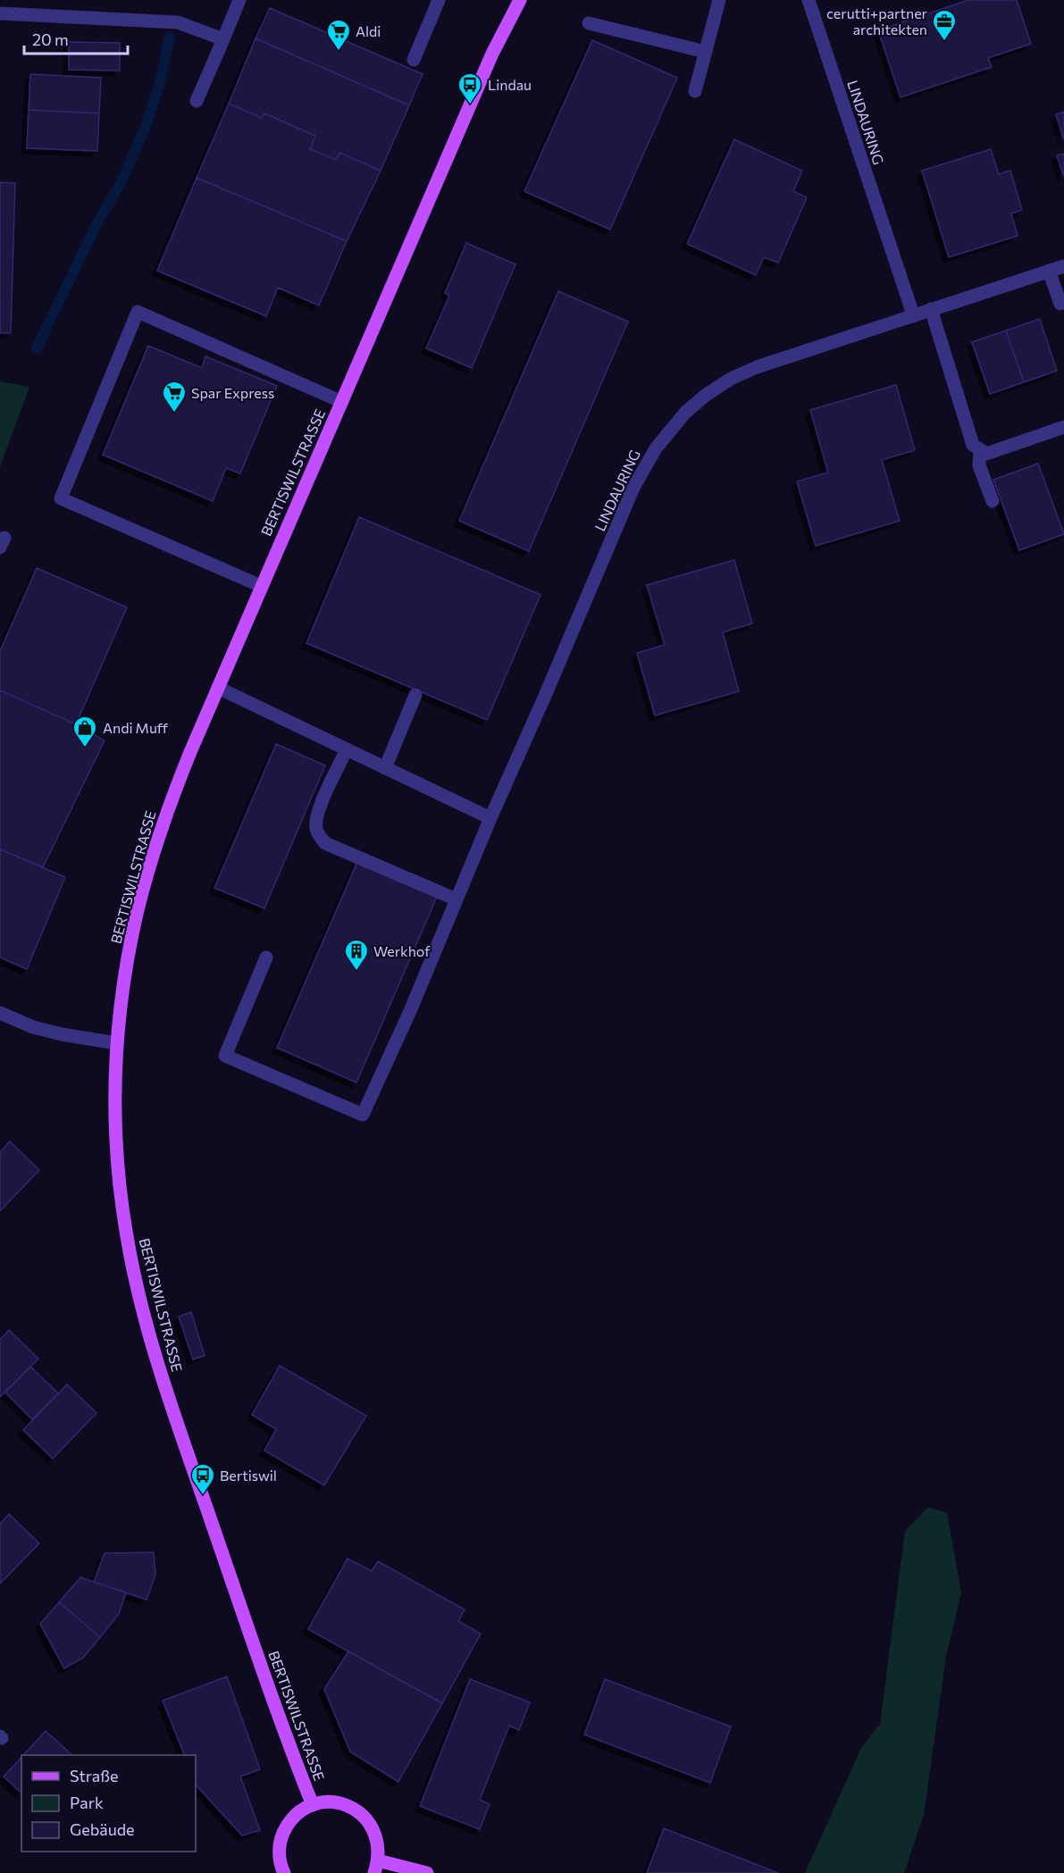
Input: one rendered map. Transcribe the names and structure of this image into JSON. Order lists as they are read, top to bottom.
{
  "streets": {
    "main road": ["BERTISWILSTRASSE"],
    "street": ["LINDAURING"]
  },
  "places": {
    "office": ["cerutti+partner architekten"],
    "supermarket": ["Aldi", "Spar Express"],
    "bus stop": ["Lindau", "Bertiswil"],
    "shop": ["Andi Muff"],
    "building": ["Werkhof"]
  },
  "legend": ["Straße", "Park", "Gebäude"],
  "scale_bar": "20 m"
}
